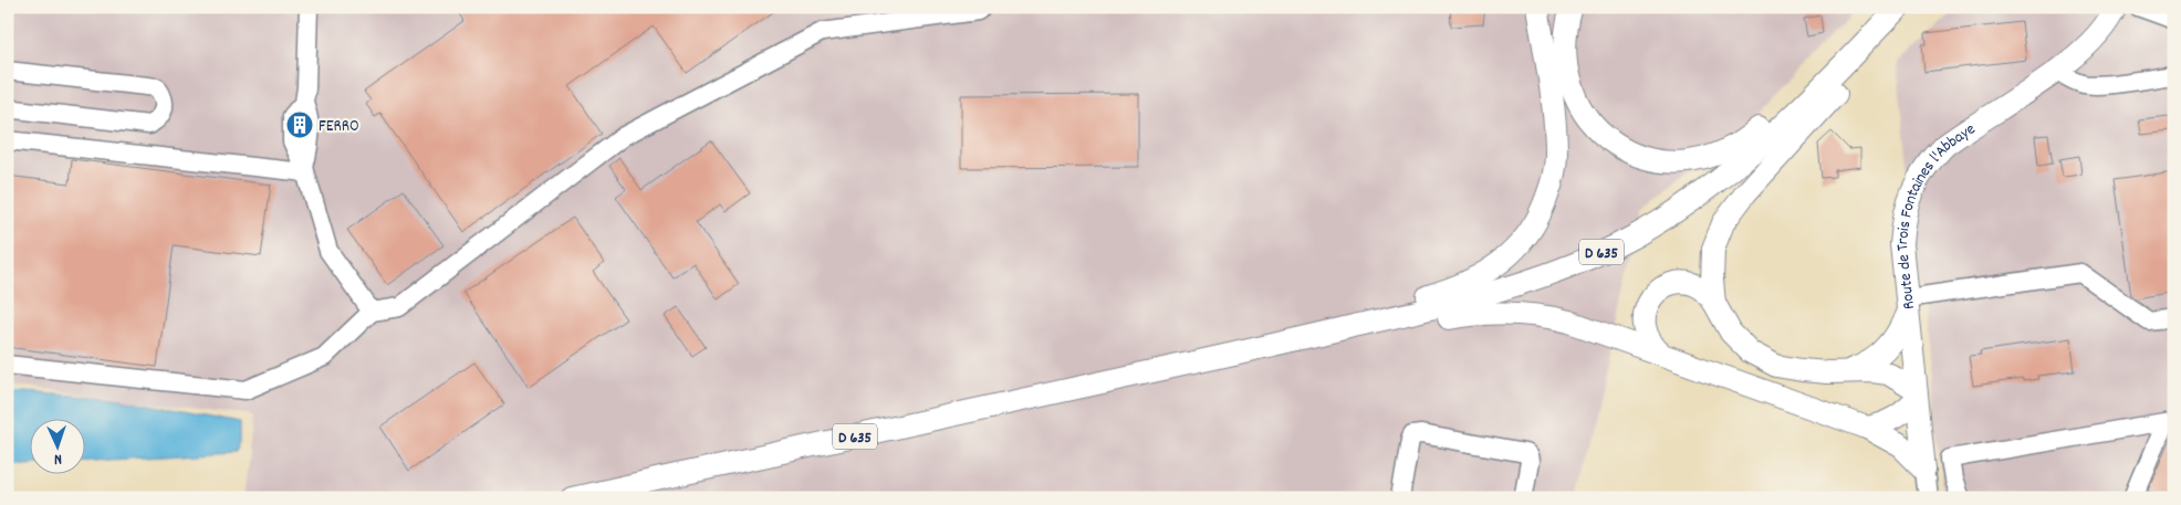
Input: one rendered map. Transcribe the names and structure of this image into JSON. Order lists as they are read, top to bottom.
{
  "streets": {
    "main road": ["Route de Trois Fontaines l'Abbaye", "D 635"]
  },
  "places": {
    "building": ["FERRO"]
  },
  "north": "bottom"
}
